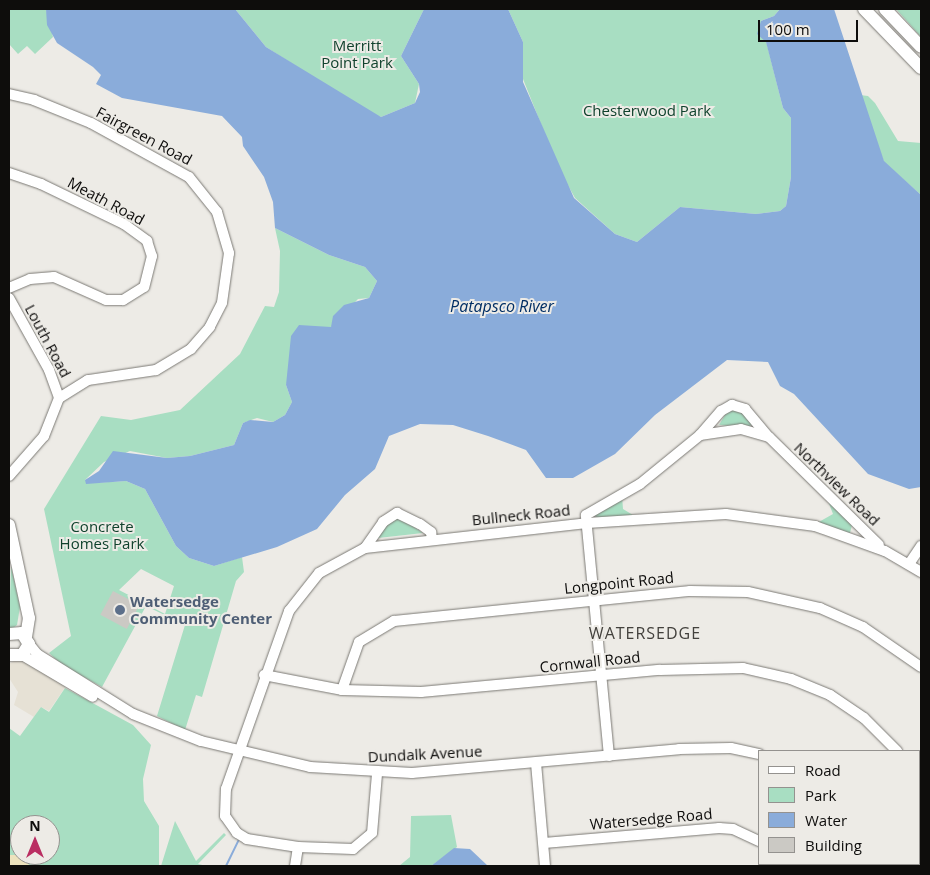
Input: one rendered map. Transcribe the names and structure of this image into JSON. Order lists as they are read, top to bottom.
{
  "streets": {
    "main road": ["Dundalk Avenue"],
    "street": [
      "Fairgreen Road",
      "Meath Road",
      "Louth Road",
      "Northview Road",
      "Bullneck Road",
      "Longpoint Road",
      "Cornwall Road",
      "Watersedge Road"
    ]
  },
  "crossings": [
    ["Fairgreen Road", "Louth Road"],
    ["Northview Road", "Bullneck Road"],
    ["Bullneck Road", "Cornwall Road"],
    ["Bullneck Road", "Dundalk Avenue"],
    ["Longpoint Road", "Cornwall Road"]
  ],
  "districts": ["WATERSEDGE"],
  "water": ["Patapsco River"],
  "parks": ["Merritt Point Park", "Chesterwood Park", "Concrete Homes Park"],
  "places": ["Watersedge Community Center"],
  "legend": [
    "Road",
    "Park",
    "Water",
    "Building"
  ],
  "scale_bar": "100 m",
  "north": "top"
}
